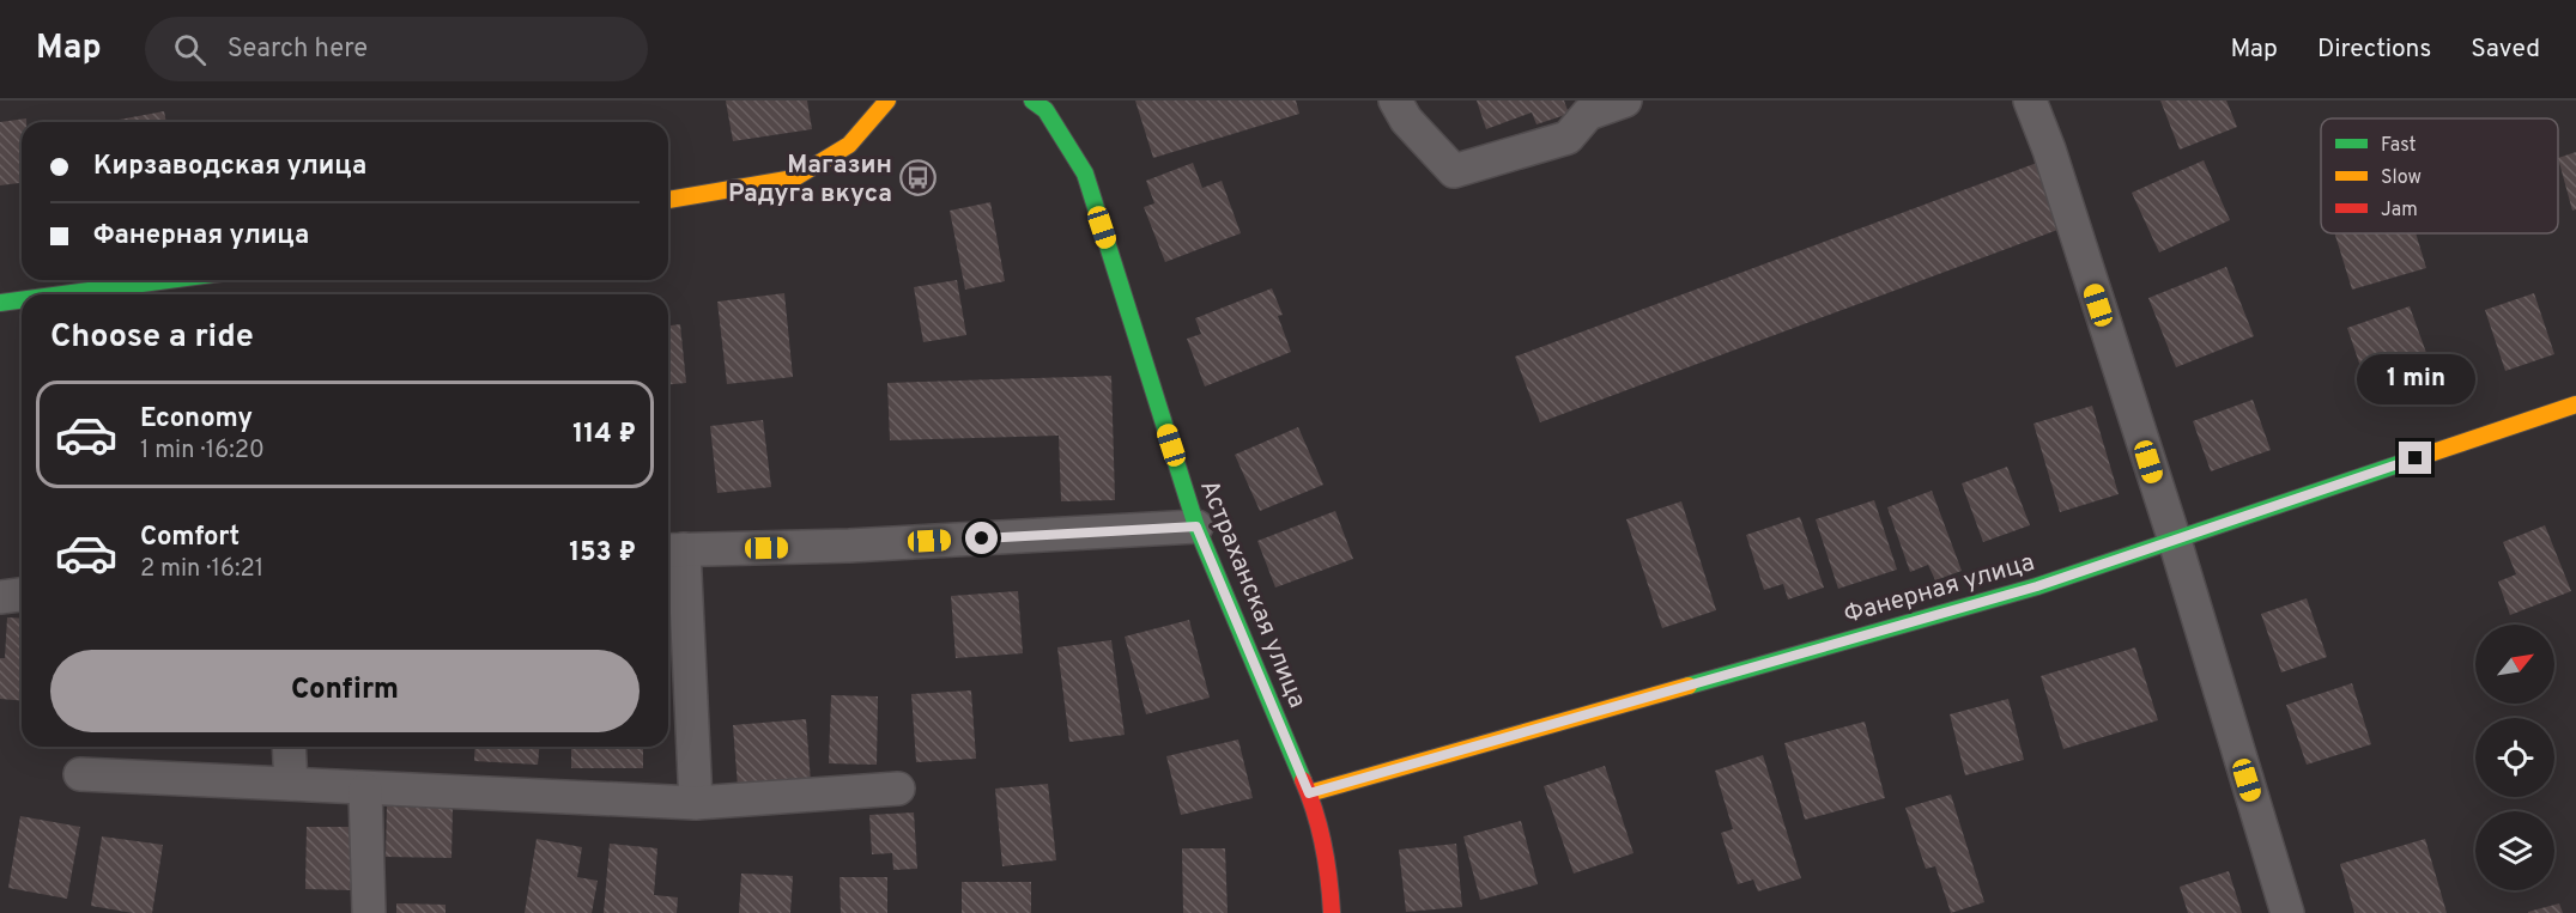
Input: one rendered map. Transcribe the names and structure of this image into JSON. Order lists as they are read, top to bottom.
{
  "streets": {
    "street": ["Фанерная улица", "Астраханская улица"]
  },
  "crossings": [
    ["Фанерная улица", "Астраханская улица"]
  ],
  "places": {
    "bus stop": ["Магазин Радуга вкуса"]
  },
  "legend": ["Fast", "Slow", "Jam"],
  "north": "top right",
  "page": {
    "header": "Map",
    "search": "Search here",
    "nav": ["Map", "Directions", "Saved"],
    "banner": ["Кирзаводская улица", "Фанерная улица"],
    "heading": "Choose a ride",
    "bubble": "1 min",
    "list": [
      {
        "name": "Economy",
        "note": "1 min · 16:20",
        "value": "114 ₽"
      },
      {
        "name": "Comfort",
        "note": "2 min · 16:21",
        "value": "153 ₽"
      }
    ],
    "buttons": "Confirm"
  }
}
